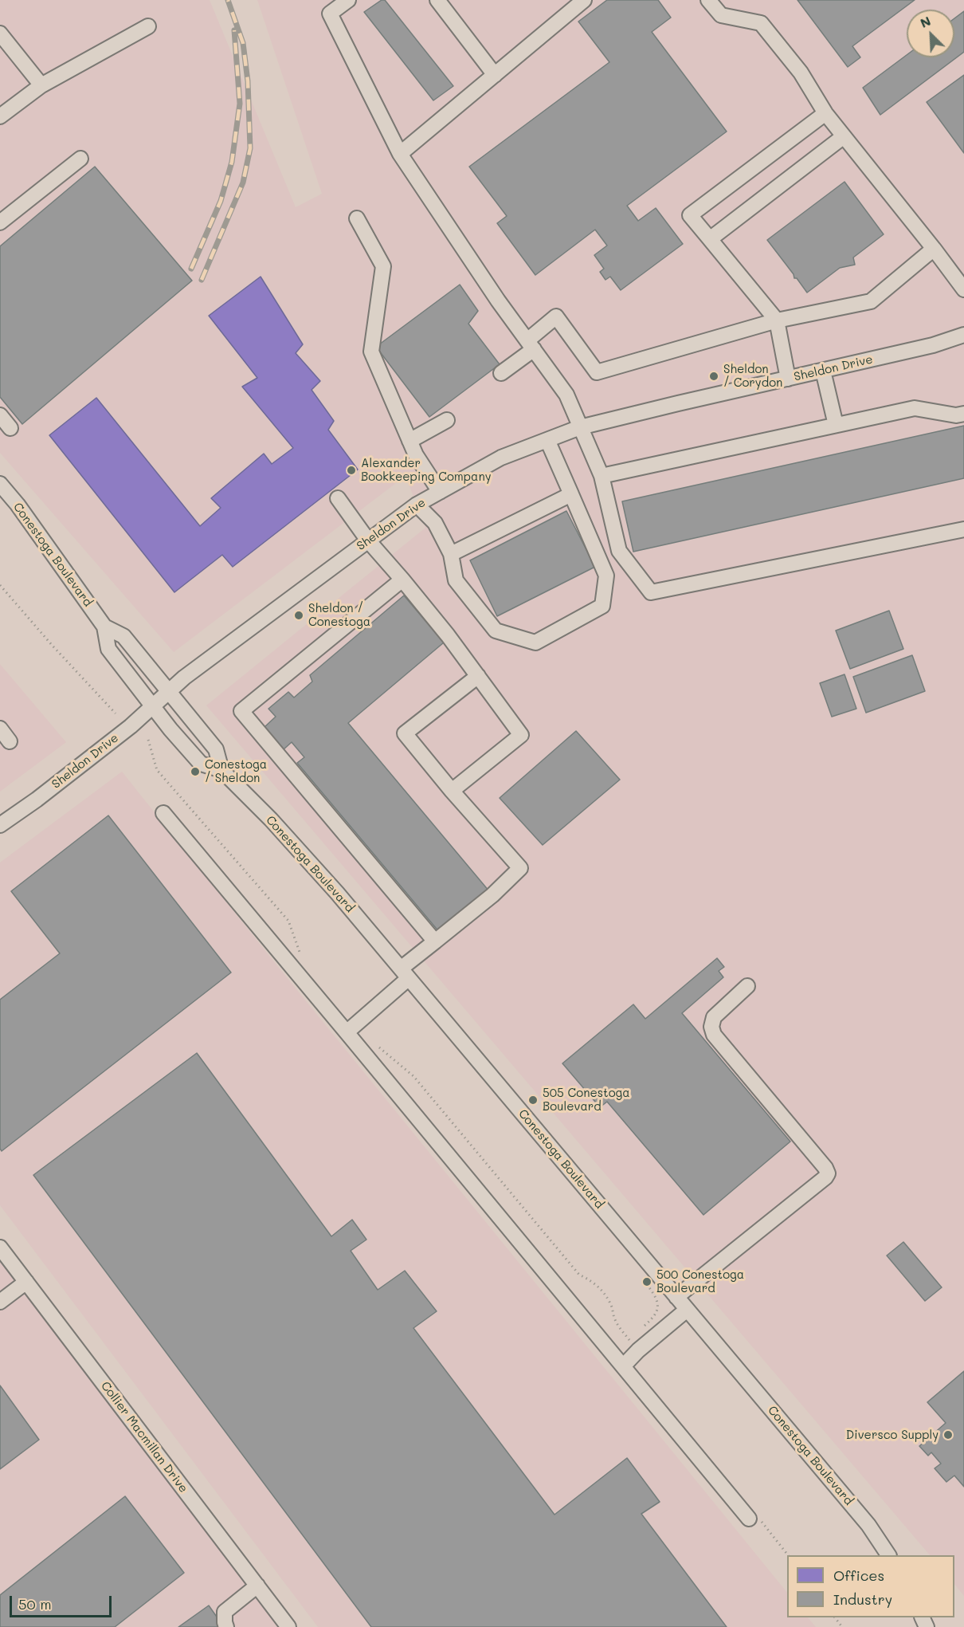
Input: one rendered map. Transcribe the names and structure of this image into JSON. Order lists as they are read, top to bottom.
{
  "streets": {
    "street": ["Sheldon Drive", "Conestoga Boulevard", "Collier Macmillan Drive"]
  },
  "crossings": [
    ["Sheldon Drive", "Conestoga Boulevard"]
  ],
  "places": [
    "Sheldon / Corydon",
    "Alexander Bookkeeping Company",
    "Sheldon / Conestoga",
    "Conestoga / Sheldon",
    "505 Conestoga Boulevard",
    "500 Conestoga Boulevard",
    "Diversco Supply"
  ],
  "legend": ["Offices", "Industry"],
  "scale_bar": "50 m",
  "north": "top left"
}
